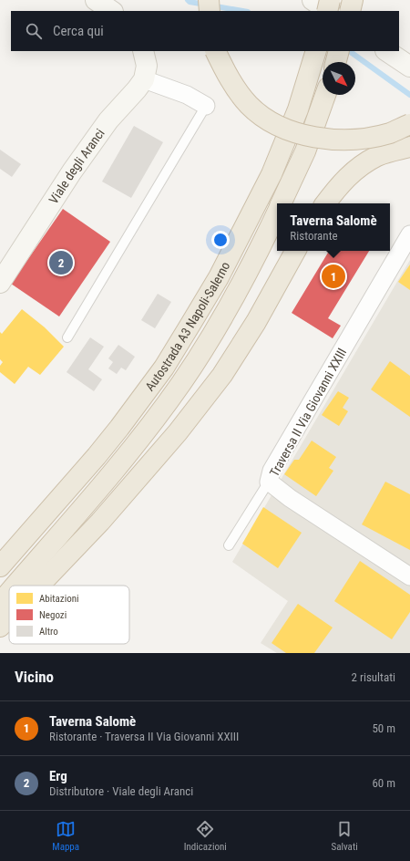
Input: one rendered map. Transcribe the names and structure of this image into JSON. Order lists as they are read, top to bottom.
{
  "streets": {
    "highway": ["Autostrada A3 Napoli-Salerno"],
    "main road": ["Viale degli Aranci"],
    "street": ["Traversa II Via Giovanni XXIII"]
  },
  "legend": ["Abitazioni", "Negozi", "Altro"],
  "north": "bottom right",
  "page": {
    "search": "Cerca qui",
    "popup": ["Taverna Salomè", "Ristorante"],
    "pins": ["2", "1"],
    "heading": ["Vicino", "2 risultati"],
    "list": [
      {
        "mark": "1",
        "name": "Taverna Salomè",
        "note": "Ristorante · Traversa II Via Giovanni XXIII",
        "value": "50 m"
      },
      {
        "mark": "2",
        "name": "Erg",
        "note": "Distributore · Viale degli Aranci",
        "value": "60 m"
      }
    ],
    "nav": ["Mappa", "Indicazioni", "Salvati"]
  }
}
